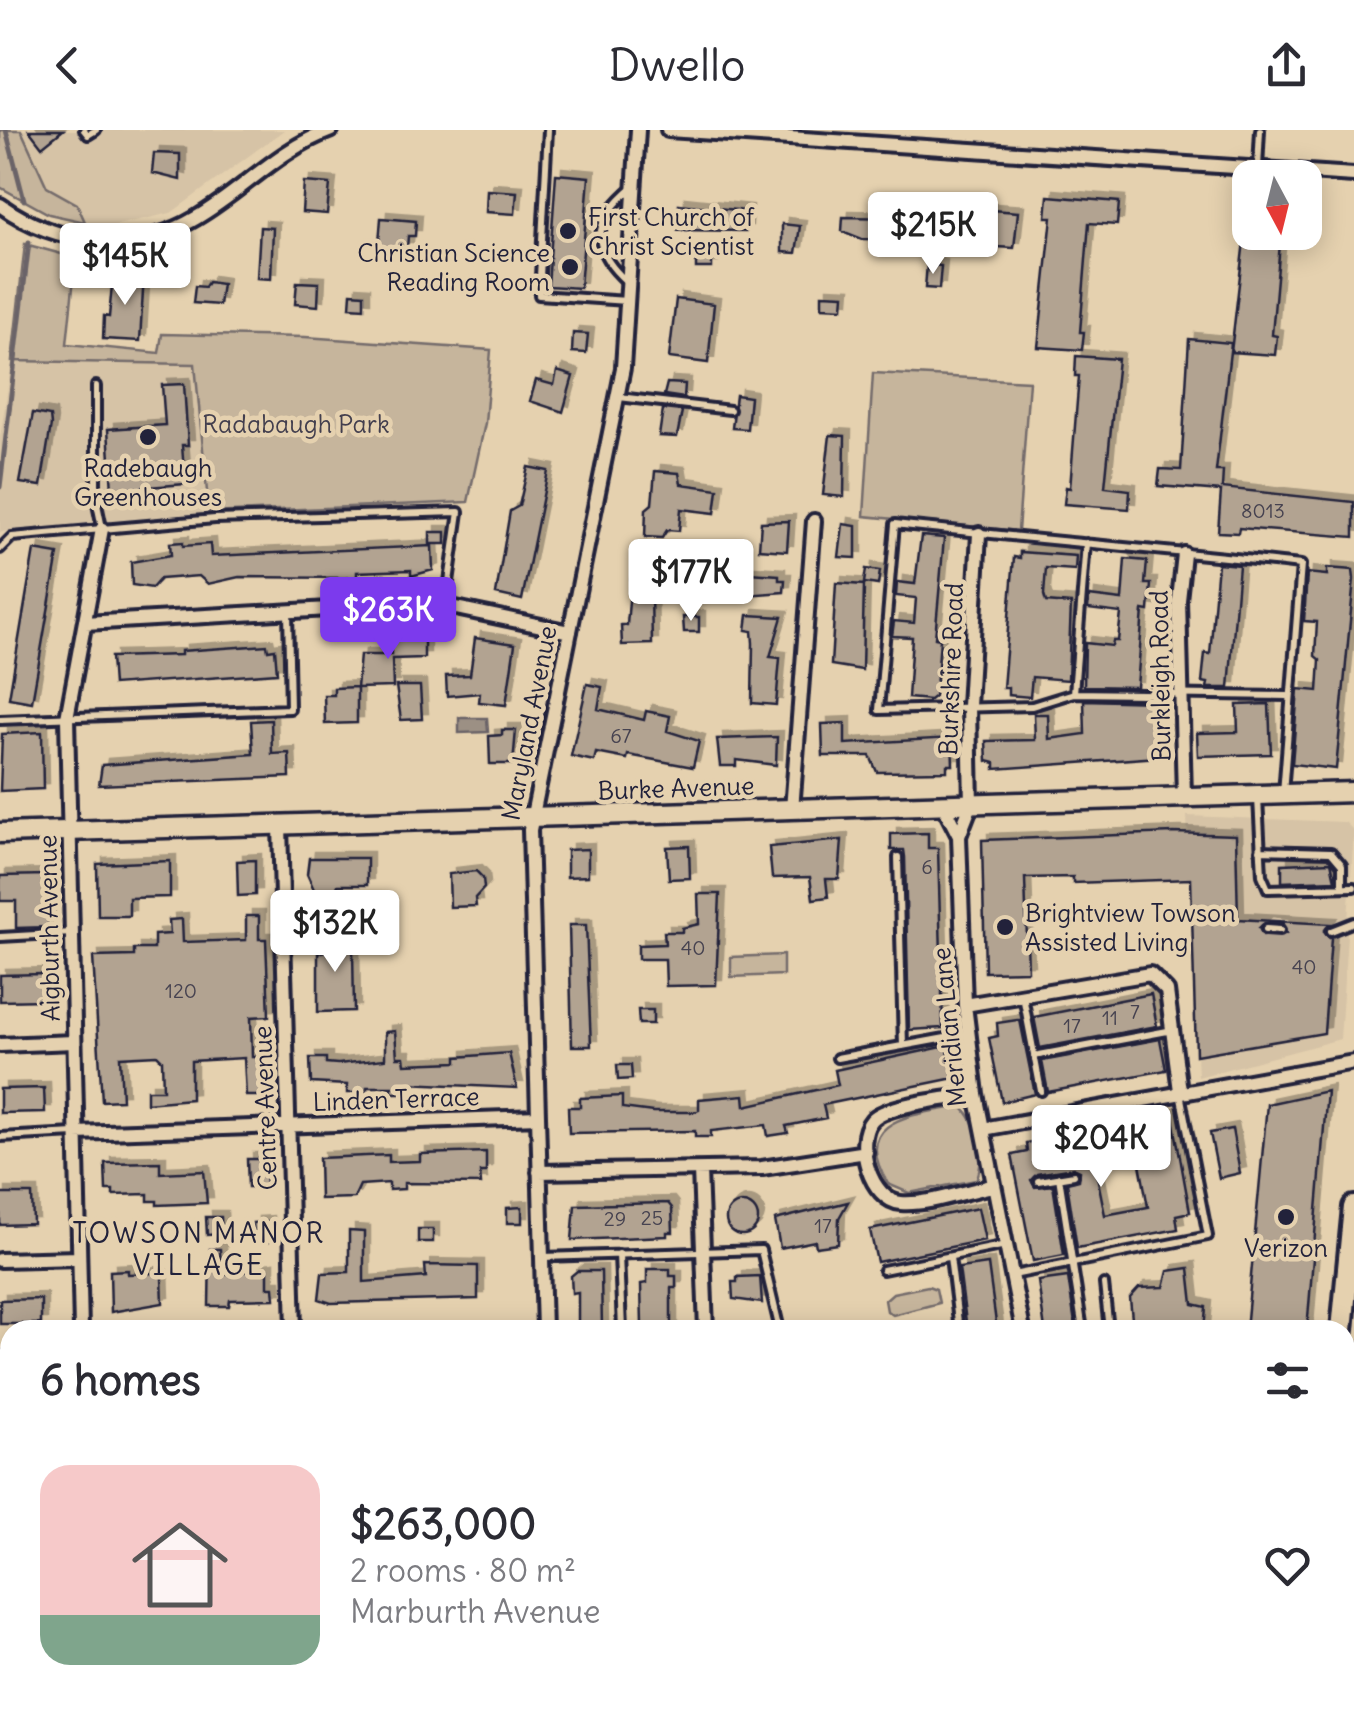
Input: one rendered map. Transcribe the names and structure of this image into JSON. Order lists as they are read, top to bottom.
{
  "streets": {
    "street": [
      "Burkshire Road",
      "Burkleigh Road",
      "Maryland Avenue",
      "Burke Avenue",
      "Aigburth Avenue",
      "Meridian Lane",
      "Linden Terrace",
      "Centre Avenue"
    ]
  },
  "crossings": [
    ["Burkshire Road", "Burke Avenue"],
    ["Burkshire Road", "Meridian Lane"],
    ["Burkleigh Road", "Burke Avenue"],
    ["Maryland Avenue", "Burke Avenue"],
    ["Maryland Avenue", "Linden Terrace"],
    ["Burke Avenue", "Aigburth Avenue"],
    ["Burke Avenue", "Meridian Lane"],
    ["Burke Avenue", "Centre Avenue"],
    ["Aigburth Avenue", "Linden Terrace"],
    ["Linden Terrace", "Centre Avenue"]
  ],
  "districts": ["TOWSON MANOR VILLAGE"],
  "parks": ["Radabaugh Park"],
  "places": [
    "First Church of Christ Scientist",
    "Christian Science Reading Room",
    "Radebaugh Greenhouses",
    "Brightview Towson Assisted Living",
    "Verizon"
  ],
  "house_numbers": [
    "8013",
    "67",
    "6",
    "40",
    "40",
    "120",
    "7",
    "11",
    "17",
    "25",
    "29",
    "17"
  ],
  "north": "bottom",
  "page": {
    "header": "Dwello",
    "price": [
      "$215K",
      "$145K",
      "$177K",
      "$263K",
      "$132K",
      "$204K"
    ],
    "heading": "6 homes",
    "list": [
      {
        "name": "$263,000",
        "note": "2 rooms · 80 m² · Marburth Avenue"
      }
    ]
  }
}
